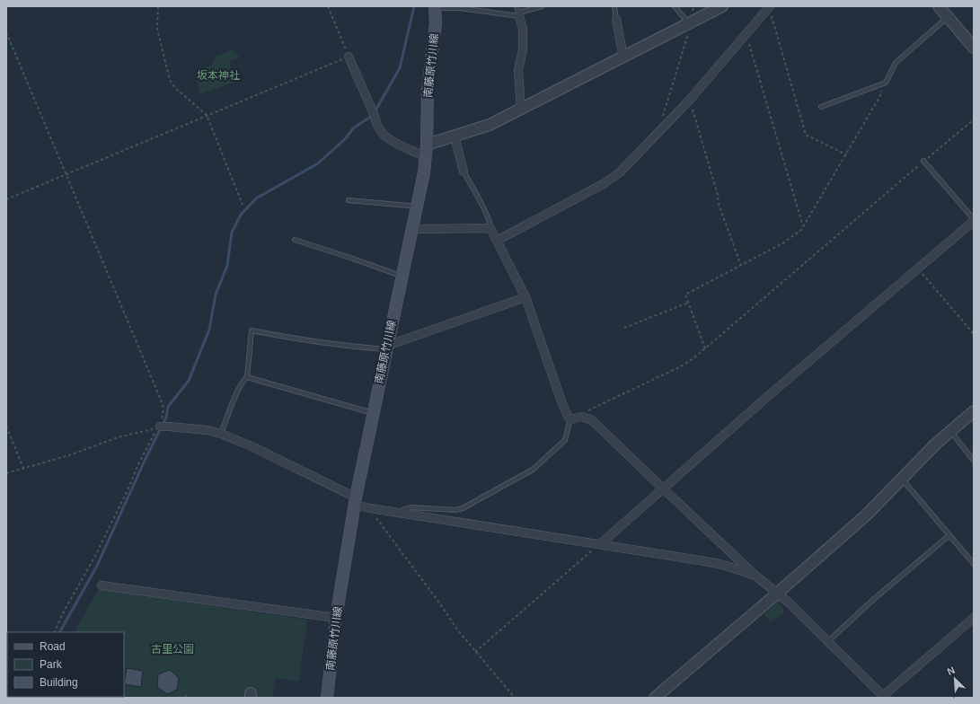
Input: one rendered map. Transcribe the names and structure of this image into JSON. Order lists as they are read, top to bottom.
{
  "streets": {
    "main road": ["南藤原竹川線"]
  },
  "parks": ["坂本神社", "古里公園"],
  "legend": ["Road", "Park", "Building"],
  "north": "top left"
}
